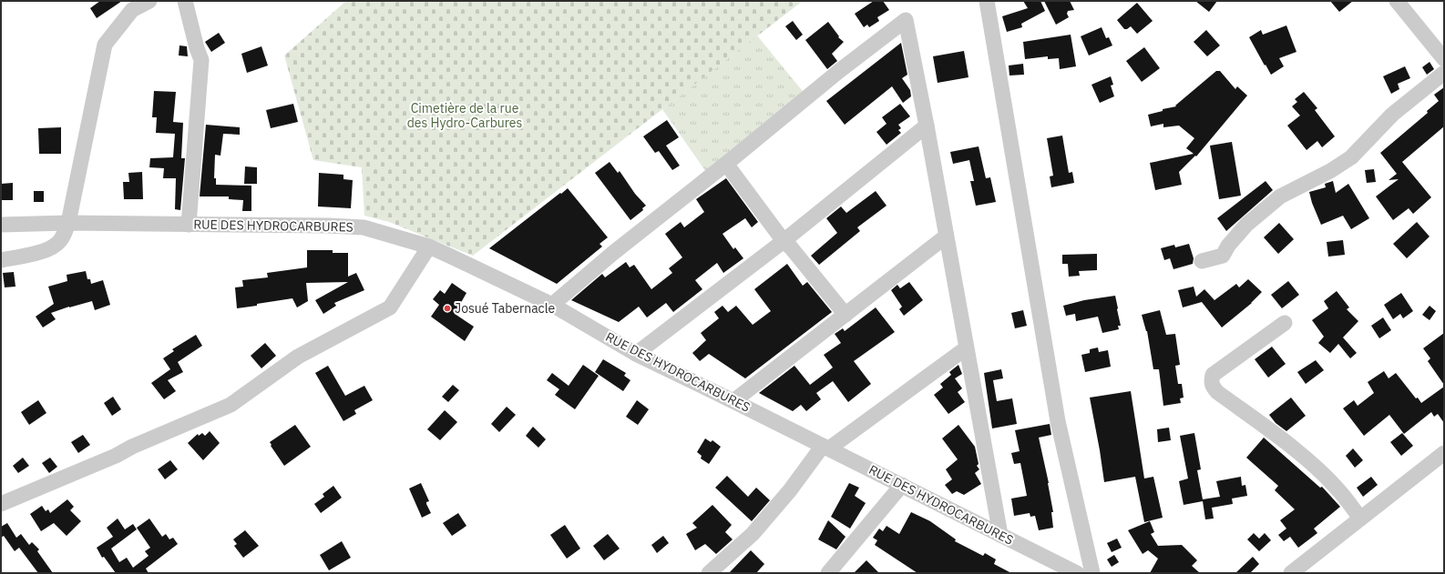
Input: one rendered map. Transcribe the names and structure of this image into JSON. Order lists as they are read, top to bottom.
{
  "streets": {
    "street": ["RUE DES HYDROCARBURES"]
  },
  "parks": ["Cimetière de la rue des Hydro-Carbures"],
  "places": ["Josué Tabernacle"]
}
